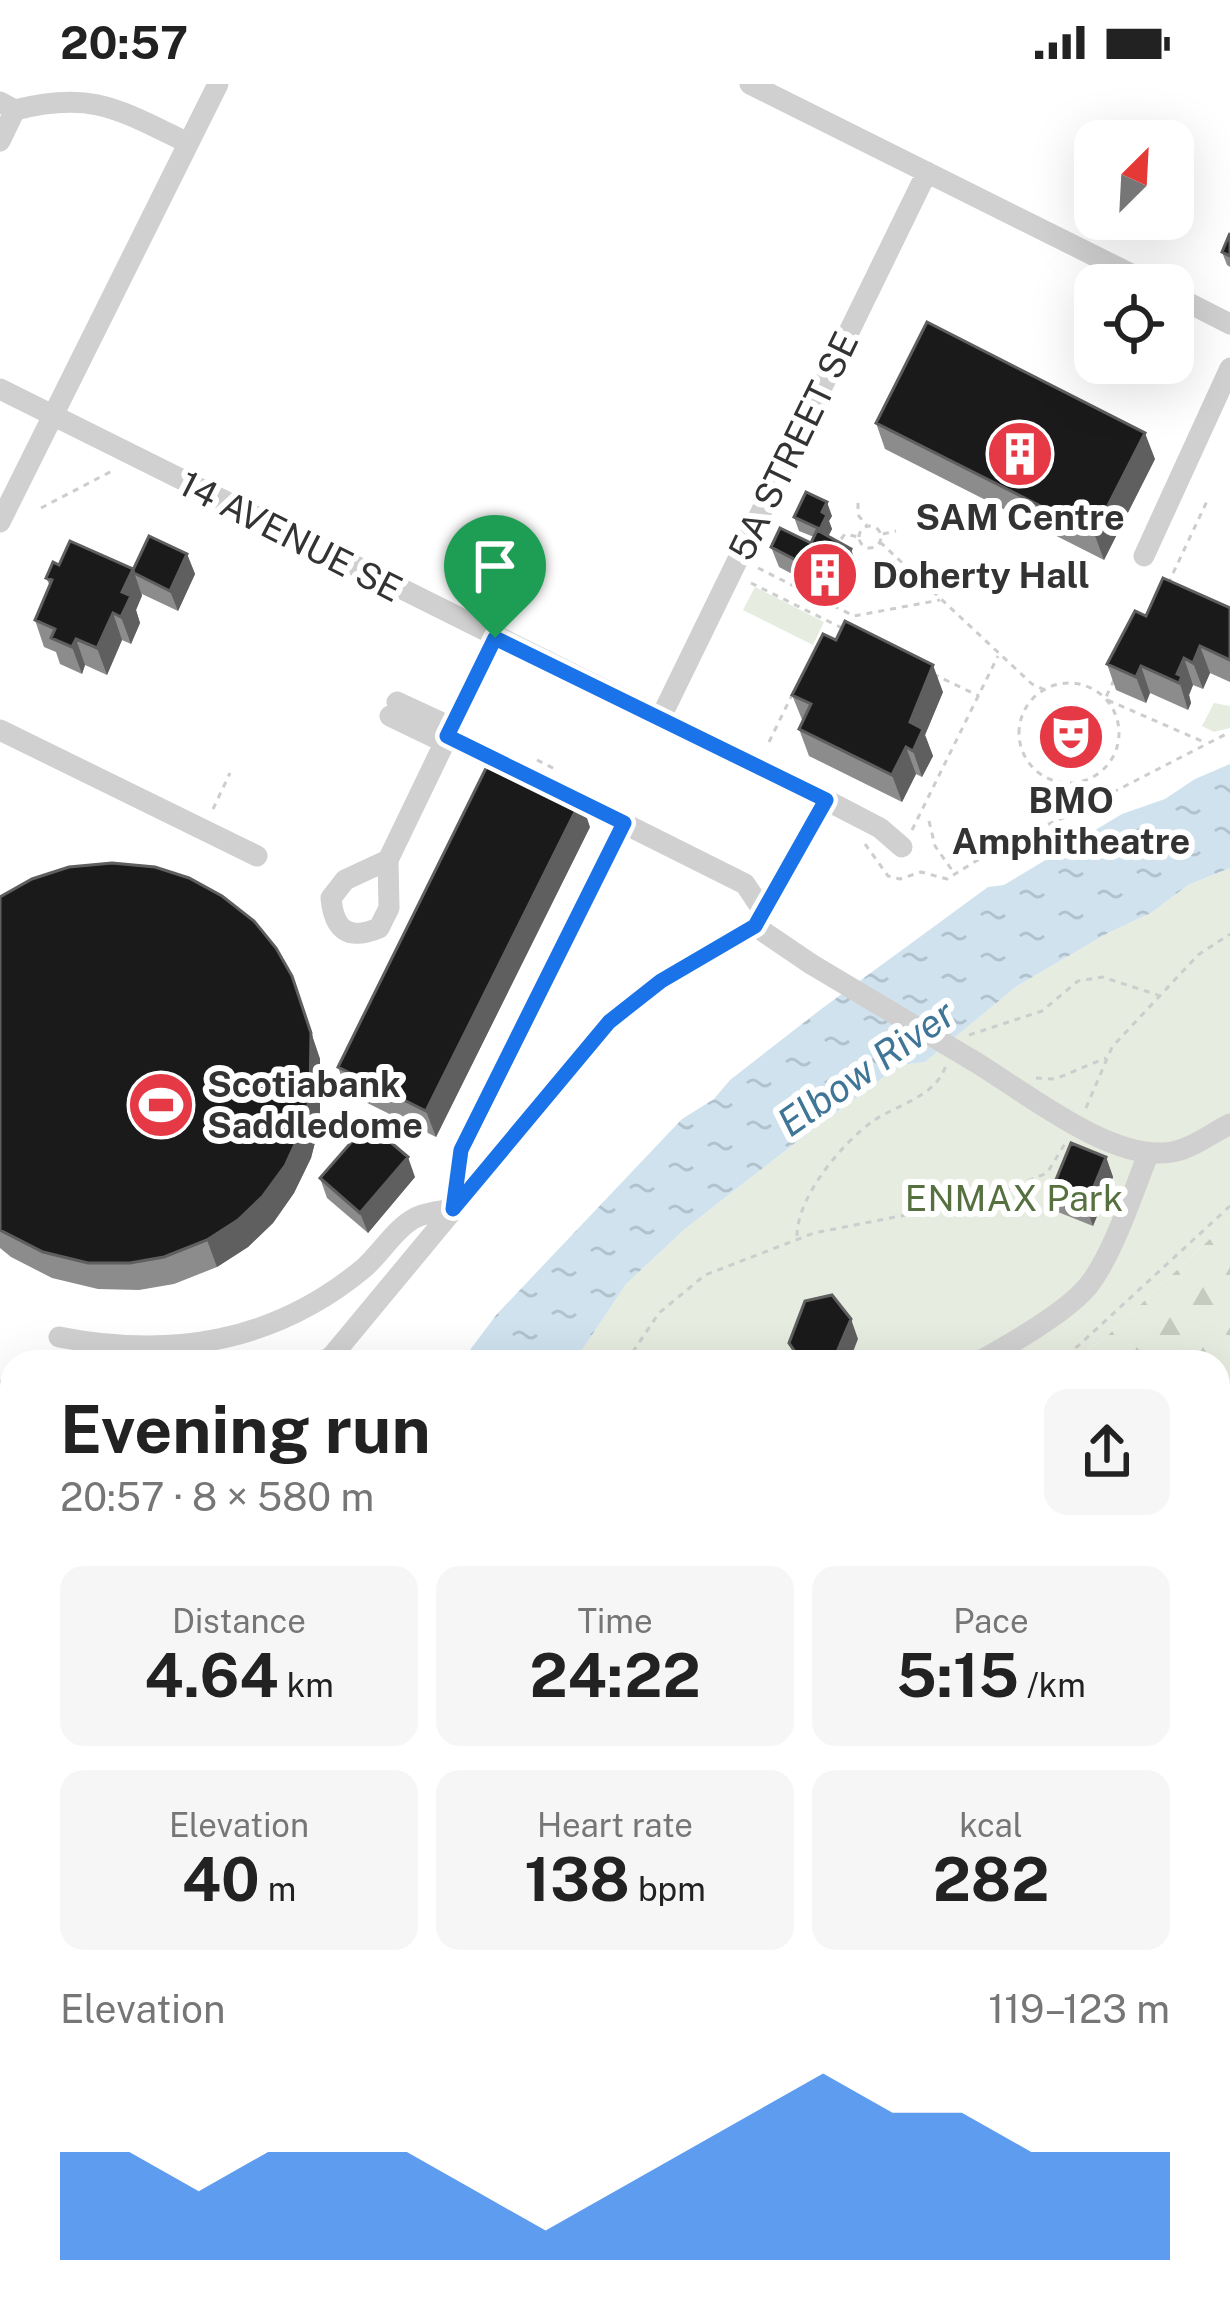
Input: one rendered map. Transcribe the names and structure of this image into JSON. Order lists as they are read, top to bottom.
{
  "streets": {
    "street": ["5A STREET SE", "14 AVENUE SE"]
  },
  "crossings": [
    ["5A STREET SE", "14 AVENUE SE"]
  ],
  "water": ["Elbow River"],
  "parks": ["ENMAX Park"],
  "places": {
    "building": ["SAM Centre", "Doherty Hall"],
    "theatre": ["BMO Amphitheatre"],
    "sports": ["Scotiabank Saddledome"]
  },
  "north": "top right",
  "page": {
    "status": "20:57",
    "heading": ["Evening run", "20:57 · 8 × 580 m"],
    "stats": [
      ["Distance", "4.64 km"],
      ["Time", "24:22"],
      ["Pace", "5:15 /km"],
      ["Elevation", "40 m"],
      ["Heart rate", "138 bpm"],
      ["kcal", "282"]
    ],
    "chart": ["Elevation", "119–123 m"]
  }
}
